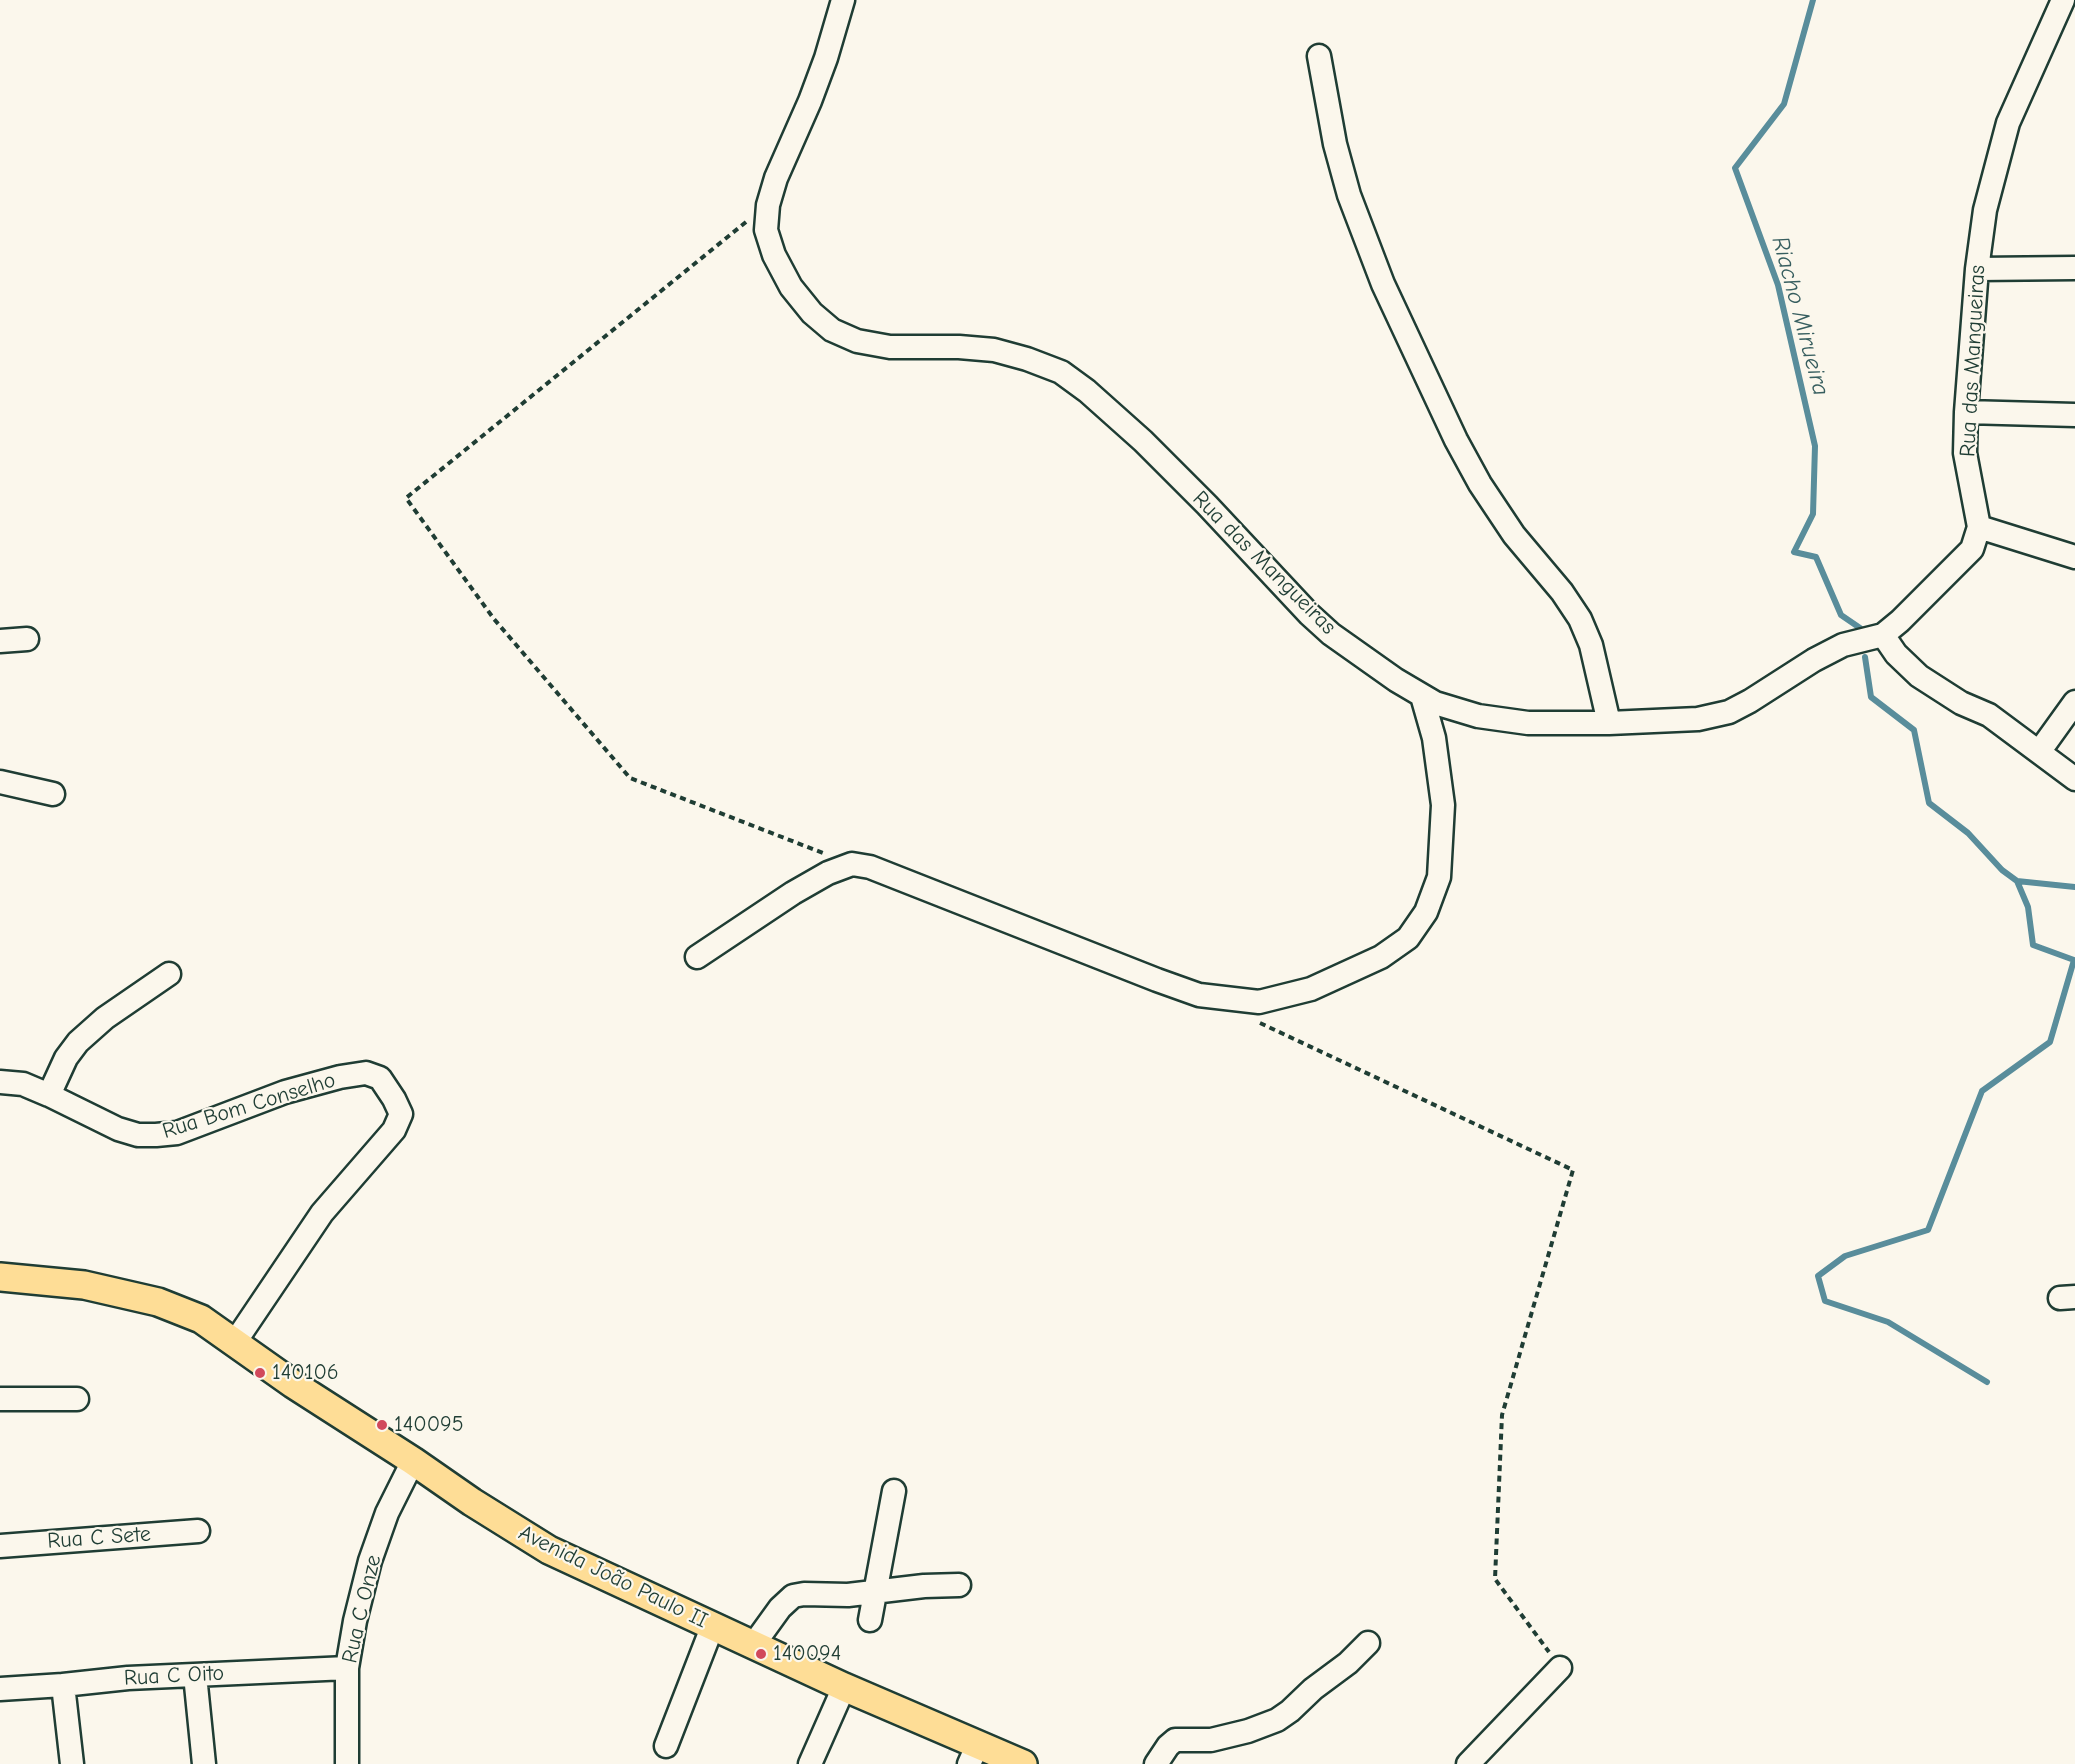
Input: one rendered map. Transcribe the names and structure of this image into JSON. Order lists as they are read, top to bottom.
{
  "streets": {
    "main road": ["Avenida João Paulo II"],
    "street": [
      "Rua das Mangueiras",
      "Rua Bom Conselho",
      "Rua C Sete",
      "Rua C Onze",
      "Rua C Oito"
    ]
  },
  "crossings": [
    ["Rua Bom Conselho", "Avenida João Paulo II"],
    ["Avenida João Paulo II", "Rua C Onze"],
    ["Rua C Onze", "Rua C Oito"]
  ],
  "water": ["Riacho Mirueira"],
  "places": ["140106", "140095", "140094"]
}
